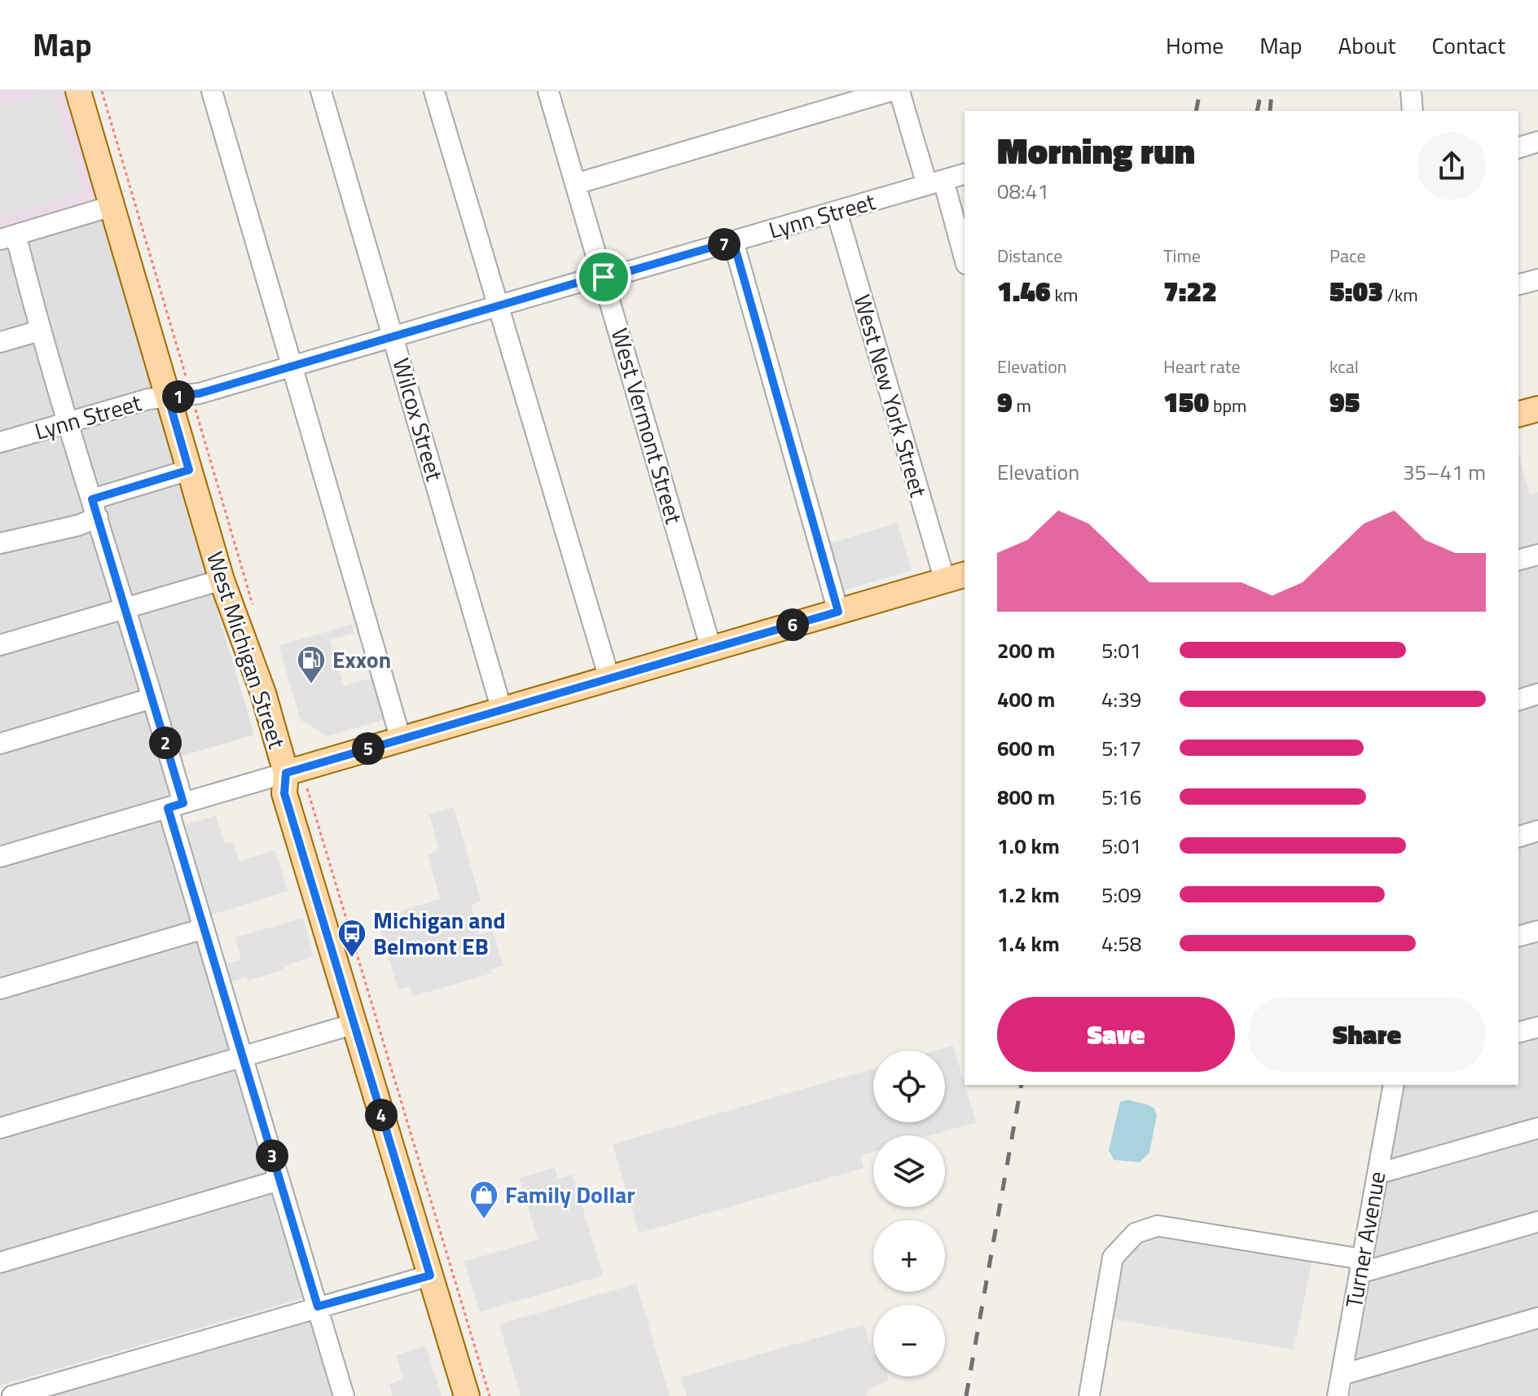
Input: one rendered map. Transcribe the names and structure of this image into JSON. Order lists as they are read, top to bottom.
{
  "streets": {
    "main road": ["West Michigan Street"],
    "street": [
      "Lynn Street",
      "West New York Street",
      "Wilcox Street",
      "West Vermont Street",
      "Turner Avenue"
    ]
  },
  "crossings": [
    ["Lynn Street", "West New York Street"],
    ["Lynn Street", "Wilcox Street"],
    ["Lynn Street", "West Vermont Street"],
    ["Lynn Street", "West Michigan Street"]
  ],
  "places": {
    "fuel station": ["Exxon"],
    "bus stop": ["Michigan and Belmont EB"],
    "shop": ["Family Dollar"]
  },
  "page": {
    "header": "Map",
    "nav": [
      "Home",
      "Map",
      "About",
      "Contact"
    ],
    "heading": ["Morning run", "08:41"],
    "stats": [
      ["Distance", "1.46 km"],
      ["Time", "7:22"],
      ["Pace", "5:03 /km"],
      ["Elevation", "9 m"],
      ["Heart rate", "150 bpm"],
      ["kcal", "95"]
    ],
    "pins": [
      "7",
      "1",
      "6",
      "2",
      "5",
      "4",
      "3"
    ],
    "chart": ["Elevation", "35–41 m"],
    "list": [
      {
        "name": "200 m",
        "note": "5:01"
      },
      {
        "name": "400 m",
        "note": "4:39"
      },
      {
        "name": "600 m",
        "note": "5:17"
      },
      {
        "name": "800 m",
        "note": "5:16"
      },
      {
        "name": "1.0 km",
        "note": "5:01"
      },
      {
        "name": "1.2 km",
        "note": "5:09"
      },
      {
        "name": "1.4 km",
        "note": "4:58"
      }
    ],
    "buttons": ["Save", "Share"],
    "map_buttons": ["+", "−"]
  }
}
